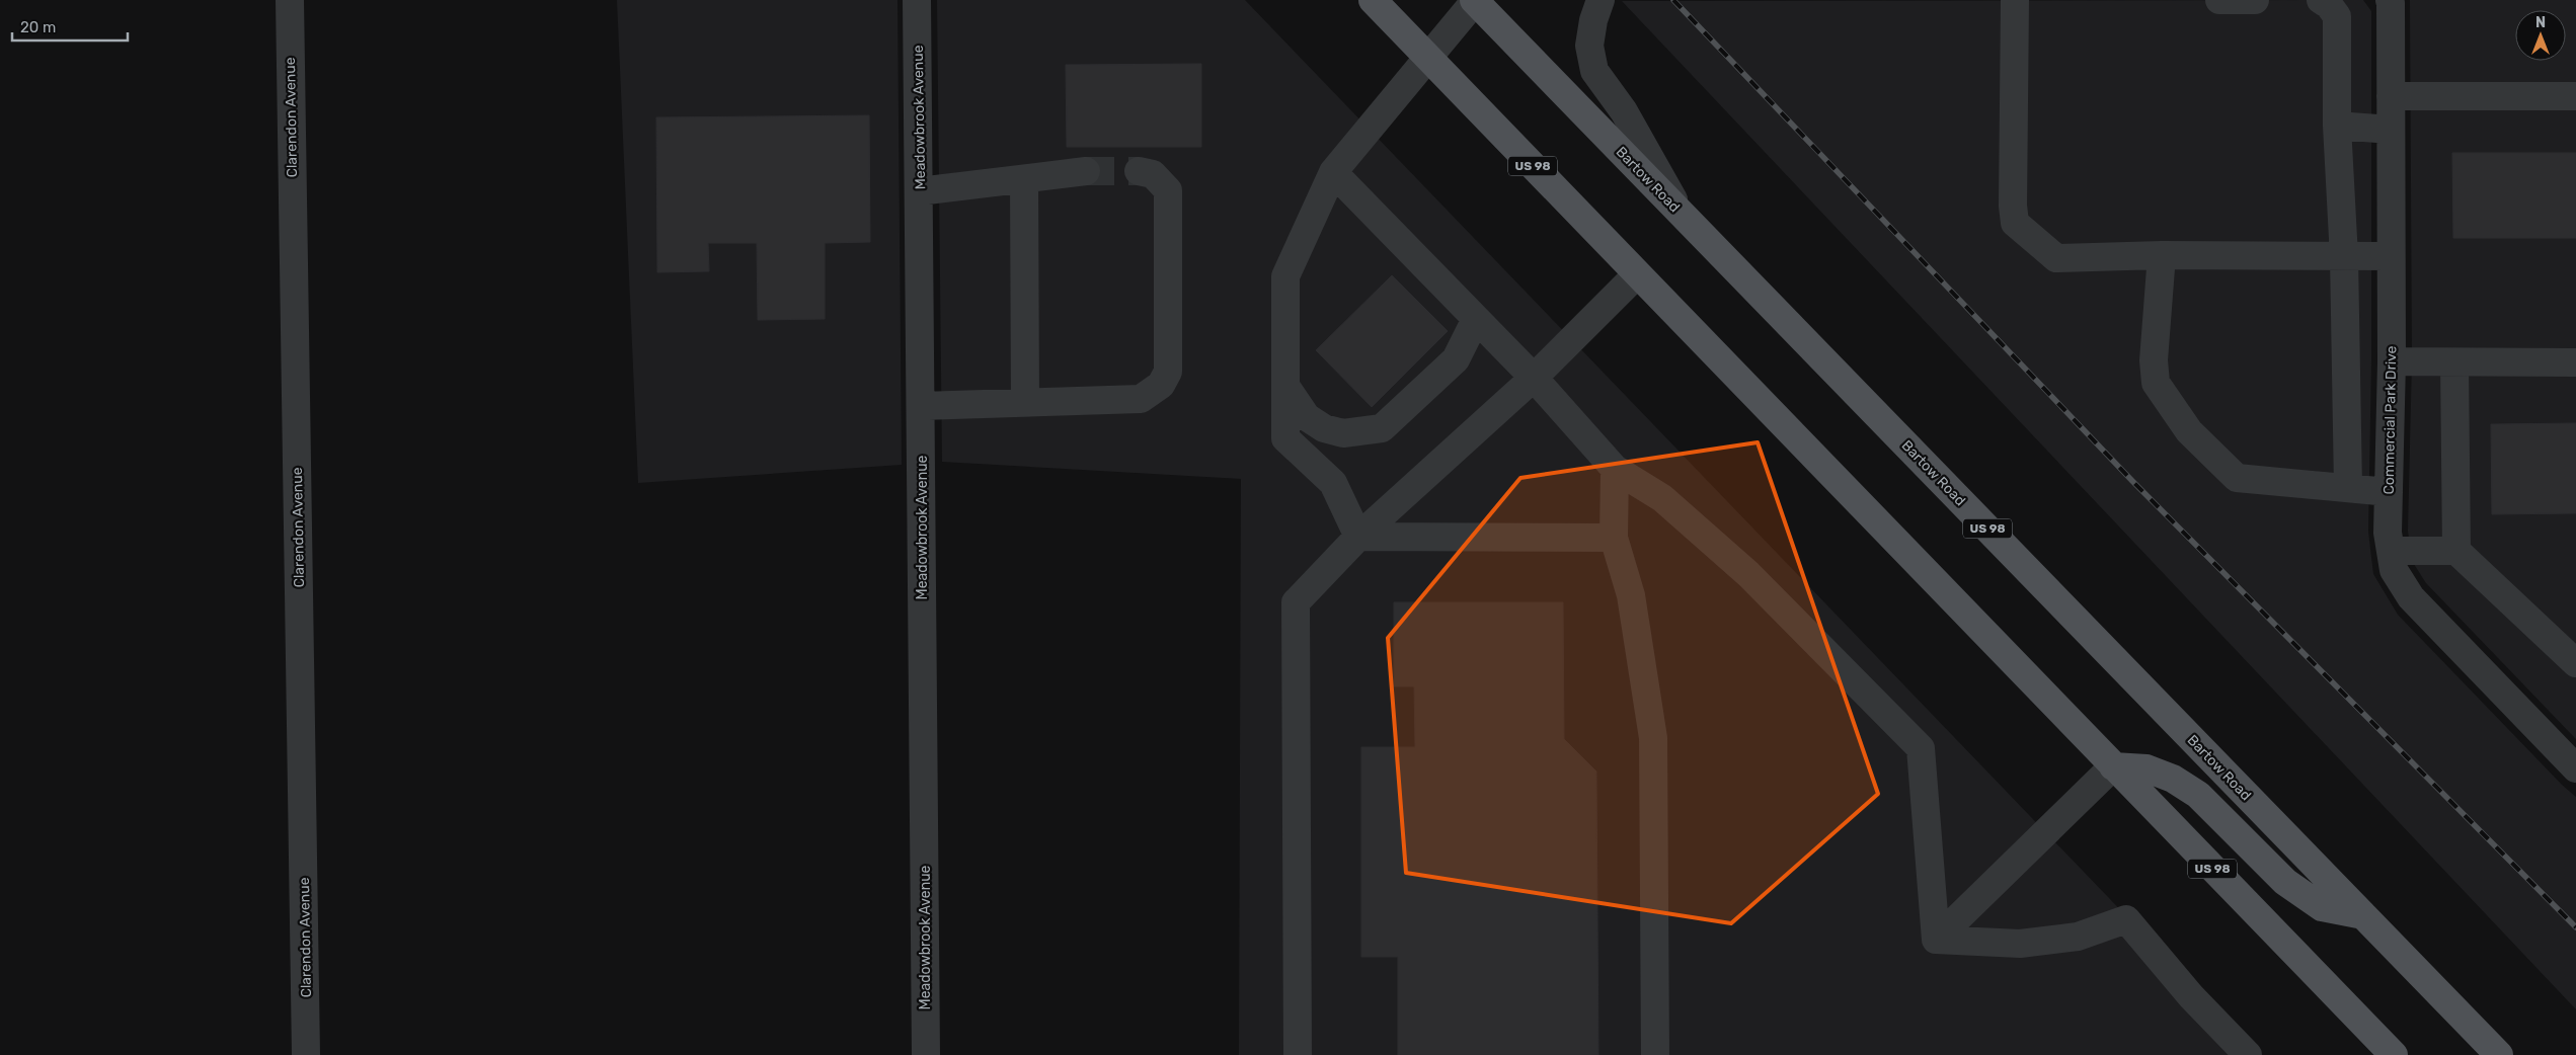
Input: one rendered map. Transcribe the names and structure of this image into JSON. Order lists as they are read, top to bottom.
{
  "streets": {
    "main road": ["US 98", "Bartow Road"],
    "street": ["Clarendon Avenue", "Meadowbrook Avenue", "Commercial Park Drive"]
  },
  "scale_bar": "20 m",
  "north": "top"
}
